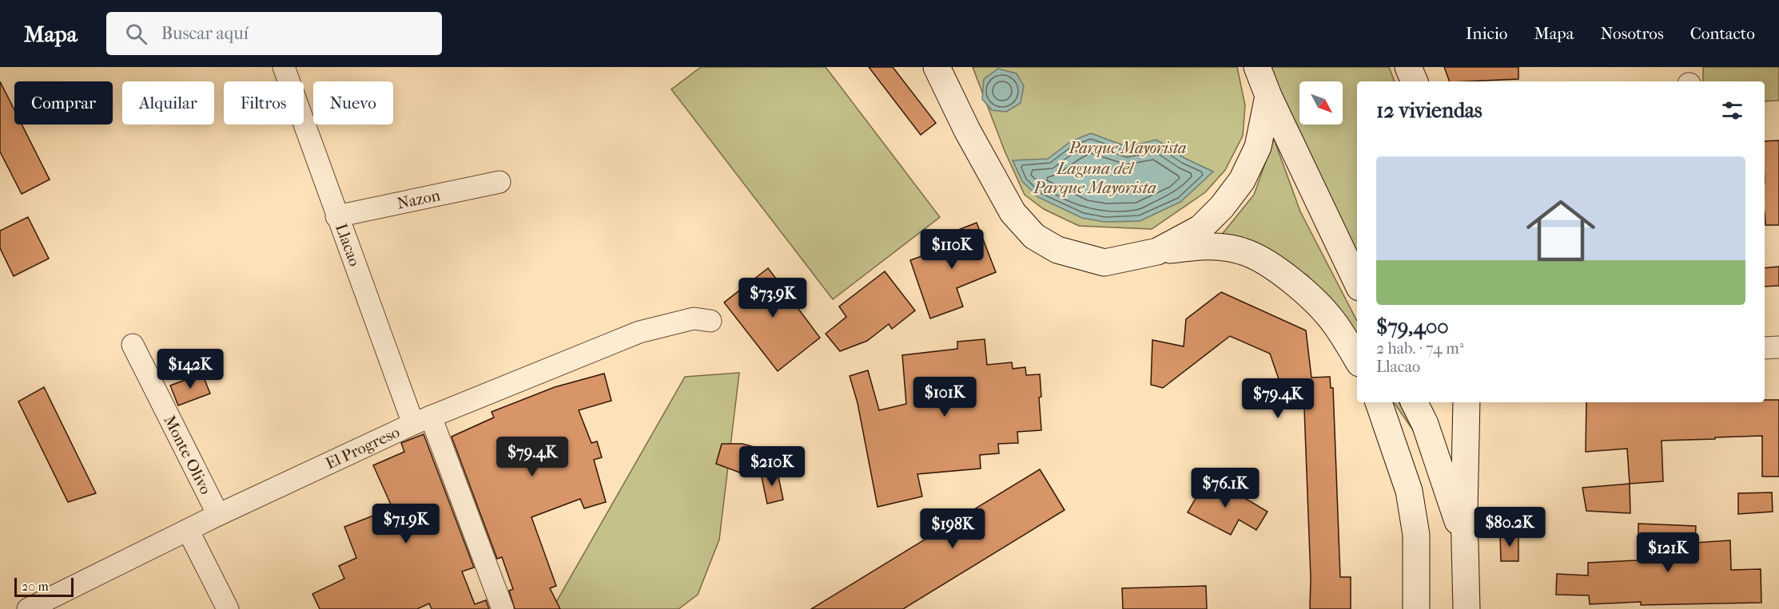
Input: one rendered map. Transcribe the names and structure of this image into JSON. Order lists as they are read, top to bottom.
{
  "streets": {
    "street": [
      "Nazon",
      "Llacao",
      "El Progreso",
      "Monte Olivo"
    ]
  },
  "crossings": [
    ["Nazon", "Llacao"],
    ["Llacao", "El Progreso"],
    ["El Progreso", "Monte Olivo"]
  ],
  "water": ["Laguna del Parque Mayorista"],
  "parks": ["Parque Mayorista"],
  "scale_bar": "20 m",
  "north": "bottom right",
  "page": {
    "header": "Mapa",
    "search": "Buscar aquí",
    "nav": [
      "Inicio",
      "Mapa",
      "Nosotros",
      "Contacto"
    ],
    "chip": [
      "Comprar",
      "Alquilar",
      "Filtros",
      "Nuevo"
    ],
    "heading": "12 viviendas",
    "list": [
      {
        "name": "$79,400",
        "note": "2 hab. · 74 m² · Llacao"
      }
    ],
    "price": [
      "$110K",
      "$73.9K",
      "$142K",
      "$101K",
      "$79.4K",
      "$79.4K",
      "$210K",
      "$76.1K",
      "$71.9K",
      "$80.2K",
      "$198K",
      "$121K"
    ],
    "scale": "20 m"
  }
}
